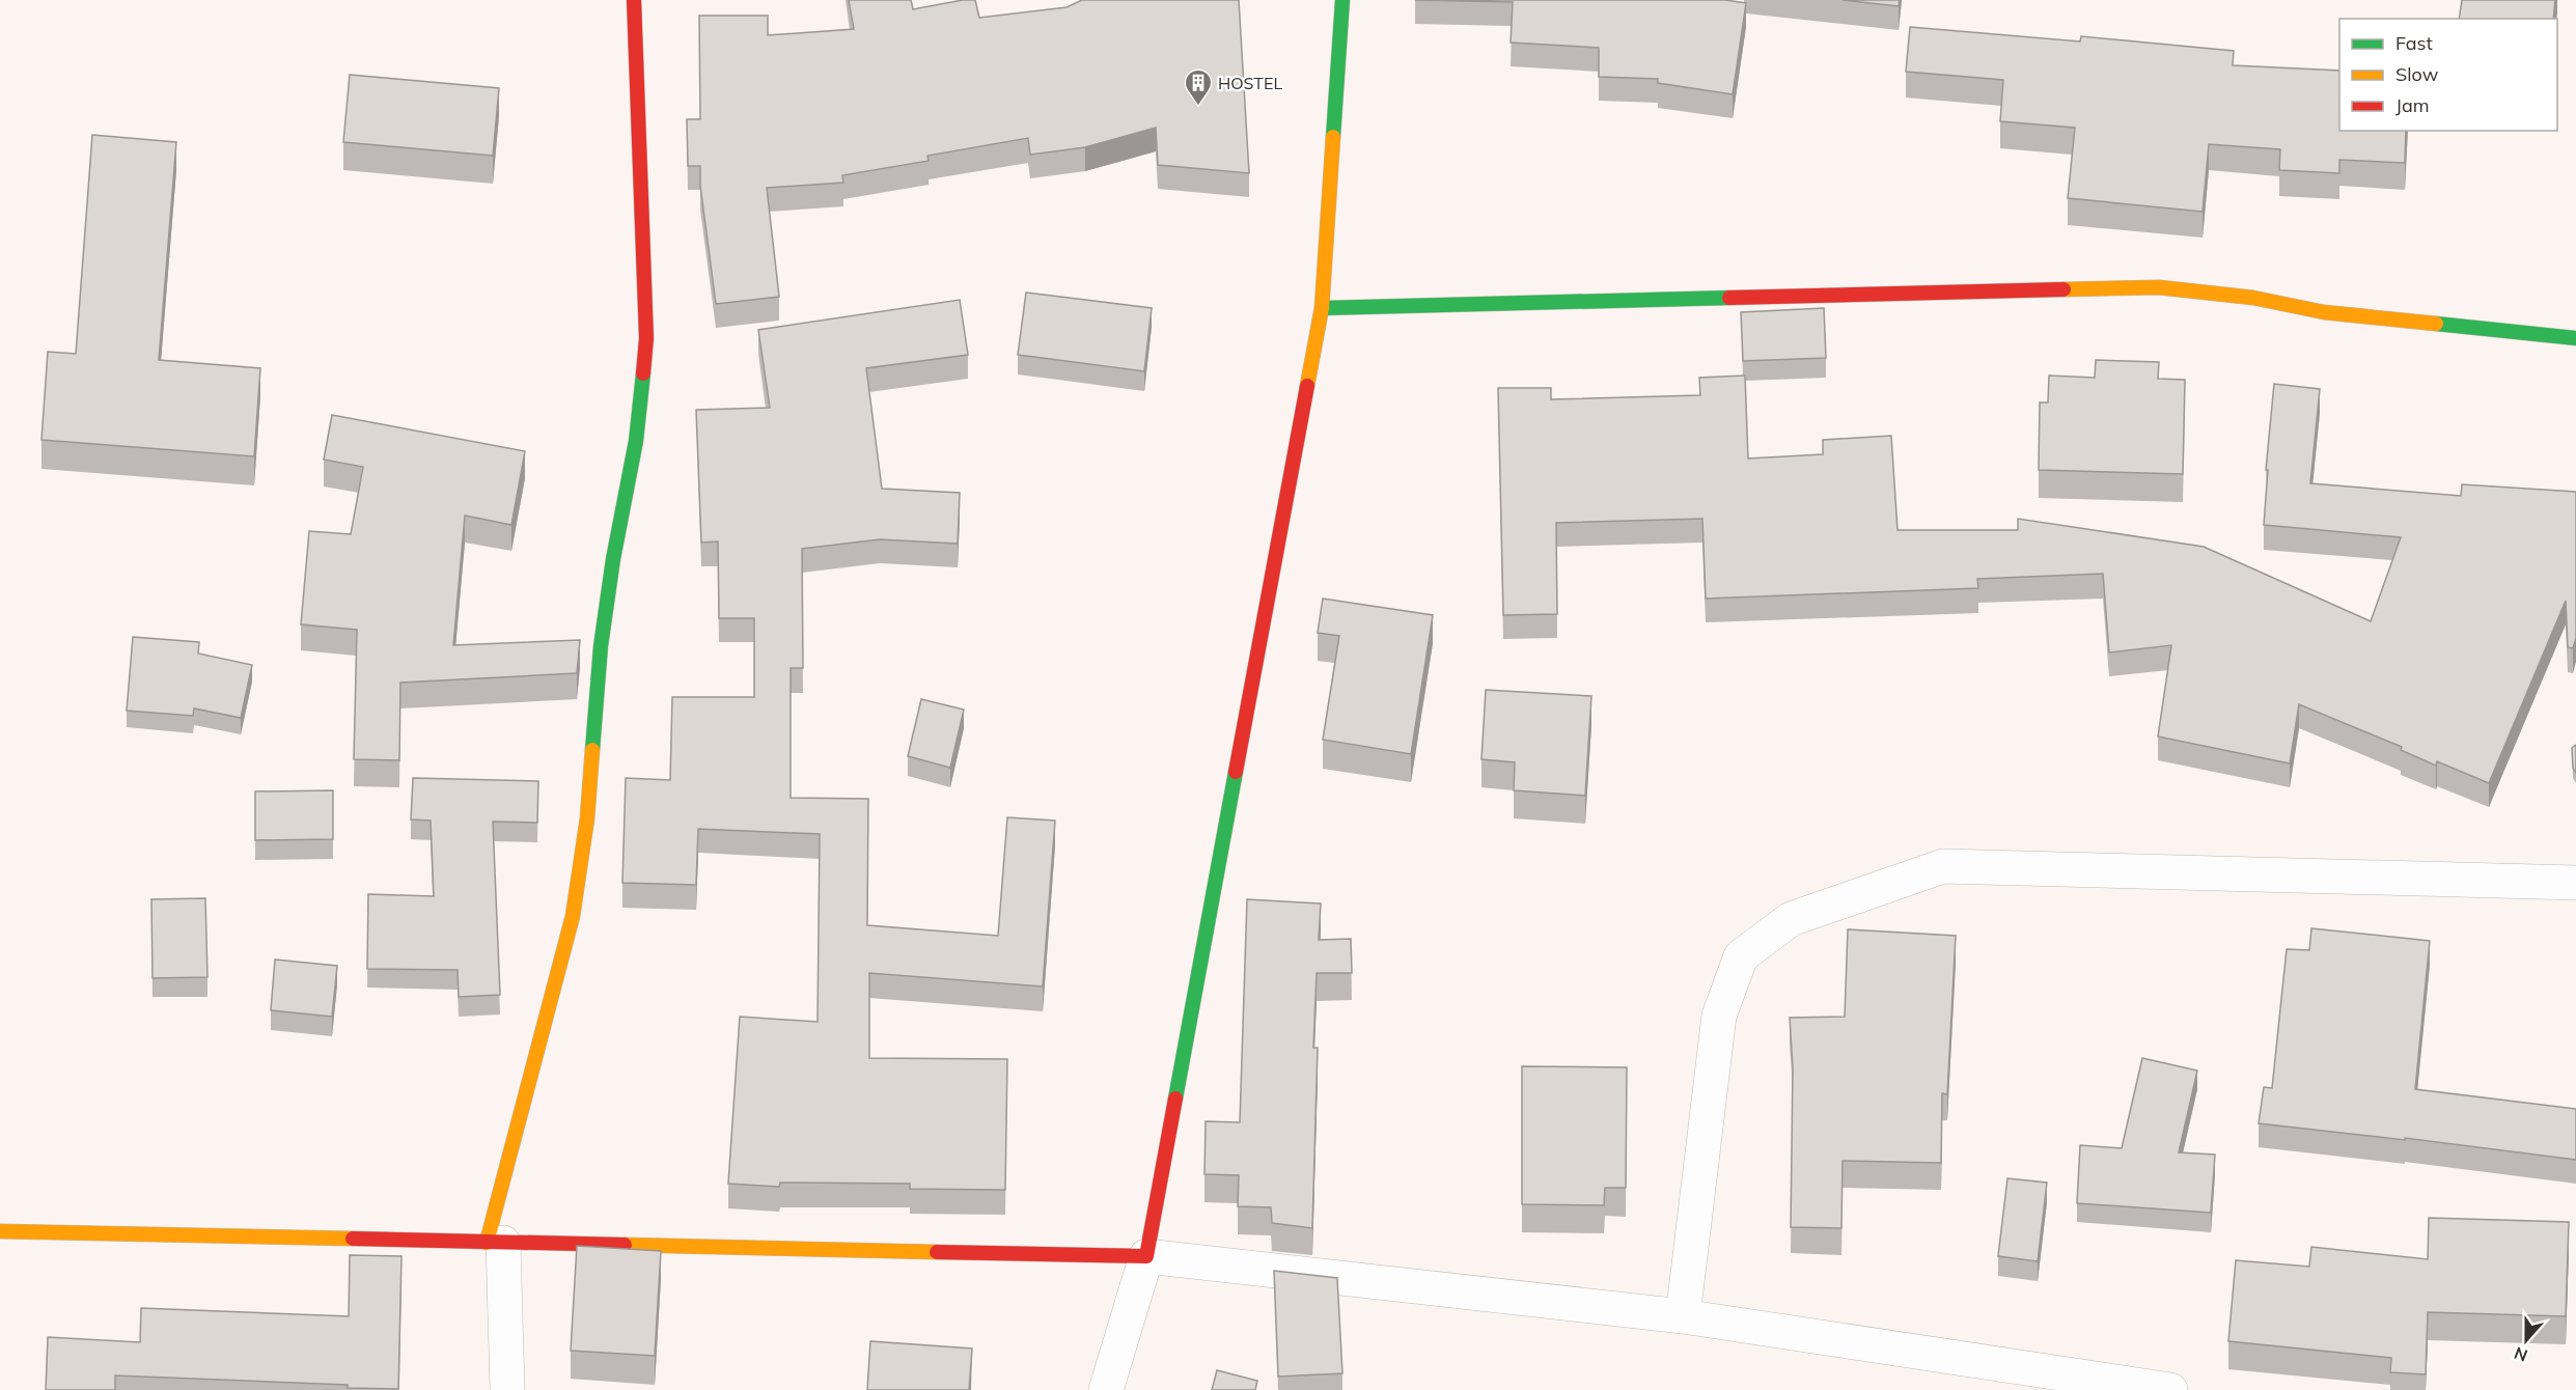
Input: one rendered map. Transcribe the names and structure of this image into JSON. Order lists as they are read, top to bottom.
{
  "places": {
    "building": ["HOSTEL"]
  },
  "legend": ["Fast", "Slow", "Jam"],
  "north": "bottom"
}
